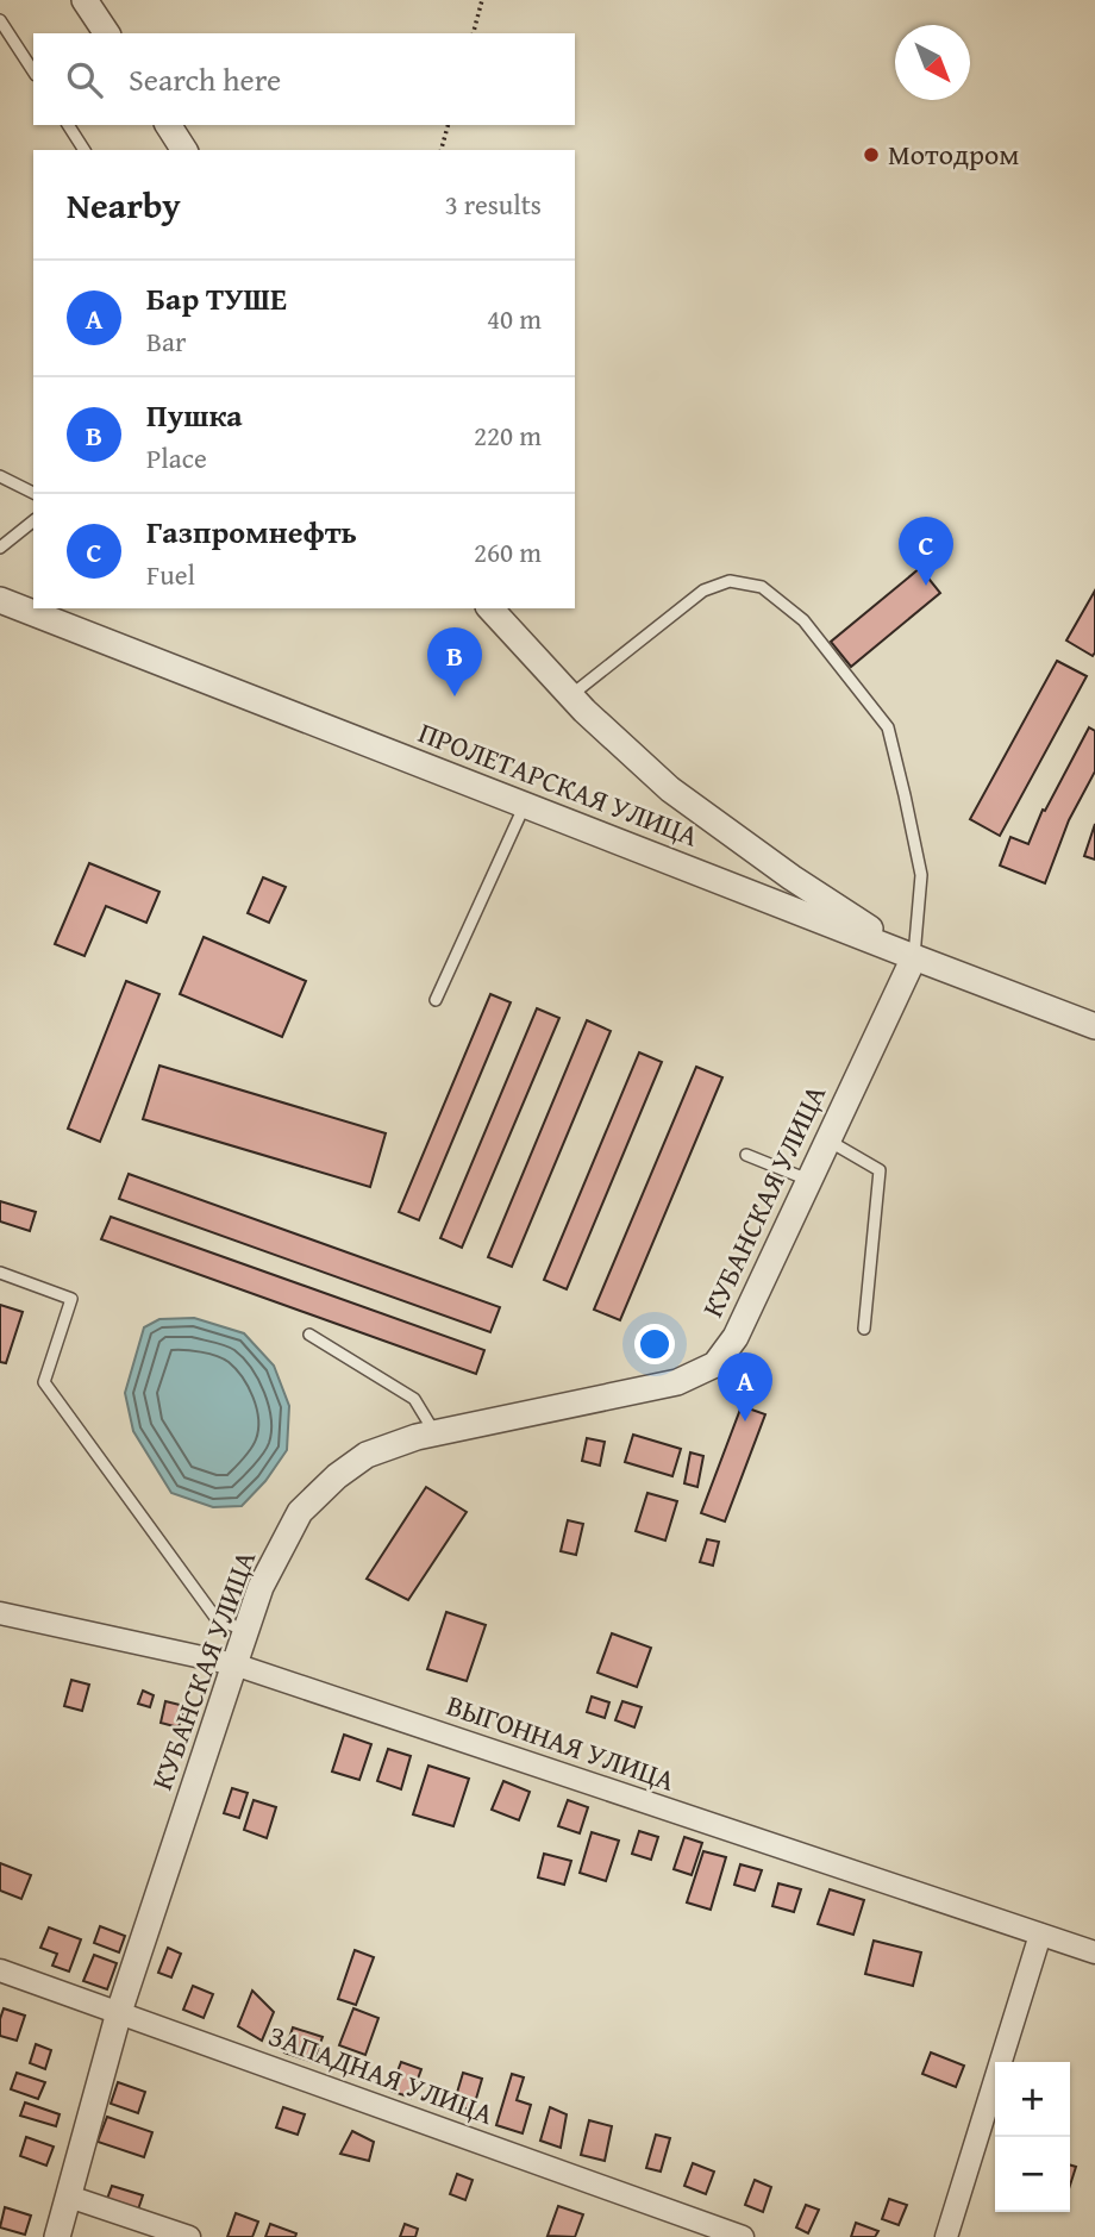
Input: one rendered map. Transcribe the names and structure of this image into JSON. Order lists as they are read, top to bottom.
{
  "streets": {
    "street": [
      "ПРОЛЕТАРСКАЯ УЛИЦА",
      "КУБАНСКАЯ УЛИЦА",
      "ВЫГОННАЯ УЛИЦА",
      "ЗАПАДНАЯ УЛИЦА"
    ]
  },
  "crossings": [
    ["ПРОЛЕТАРСКАЯ УЛИЦА", "КУБАНСКАЯ УЛИЦА"],
    ["КУБАНСКАЯ УЛИЦА", "ВЫГОННАЯ УЛИЦА"],
    ["КУБАНСКАЯ УЛИЦА", "ЗАПАДНАЯ УЛИЦА"]
  ],
  "places": ["Мотодром"],
  "north": "bottom right",
  "page": {
    "search": "Search here",
    "heading": ["Nearby", "3 results"],
    "list": [
      {
        "mark": "A",
        "name": "Бар ТУШЕ",
        "note": "Bar",
        "value": "40 m"
      },
      {
        "mark": "B",
        "name": "Пушка",
        "note": "Place",
        "value": "220 m"
      },
      {
        "mark": "C",
        "name": "Газпромнефть",
        "note": "Fuel",
        "value": "260 m"
      }
    ],
    "pins": ["C", "B", "A"],
    "map_buttons": ["+", "−"]
  }
}
